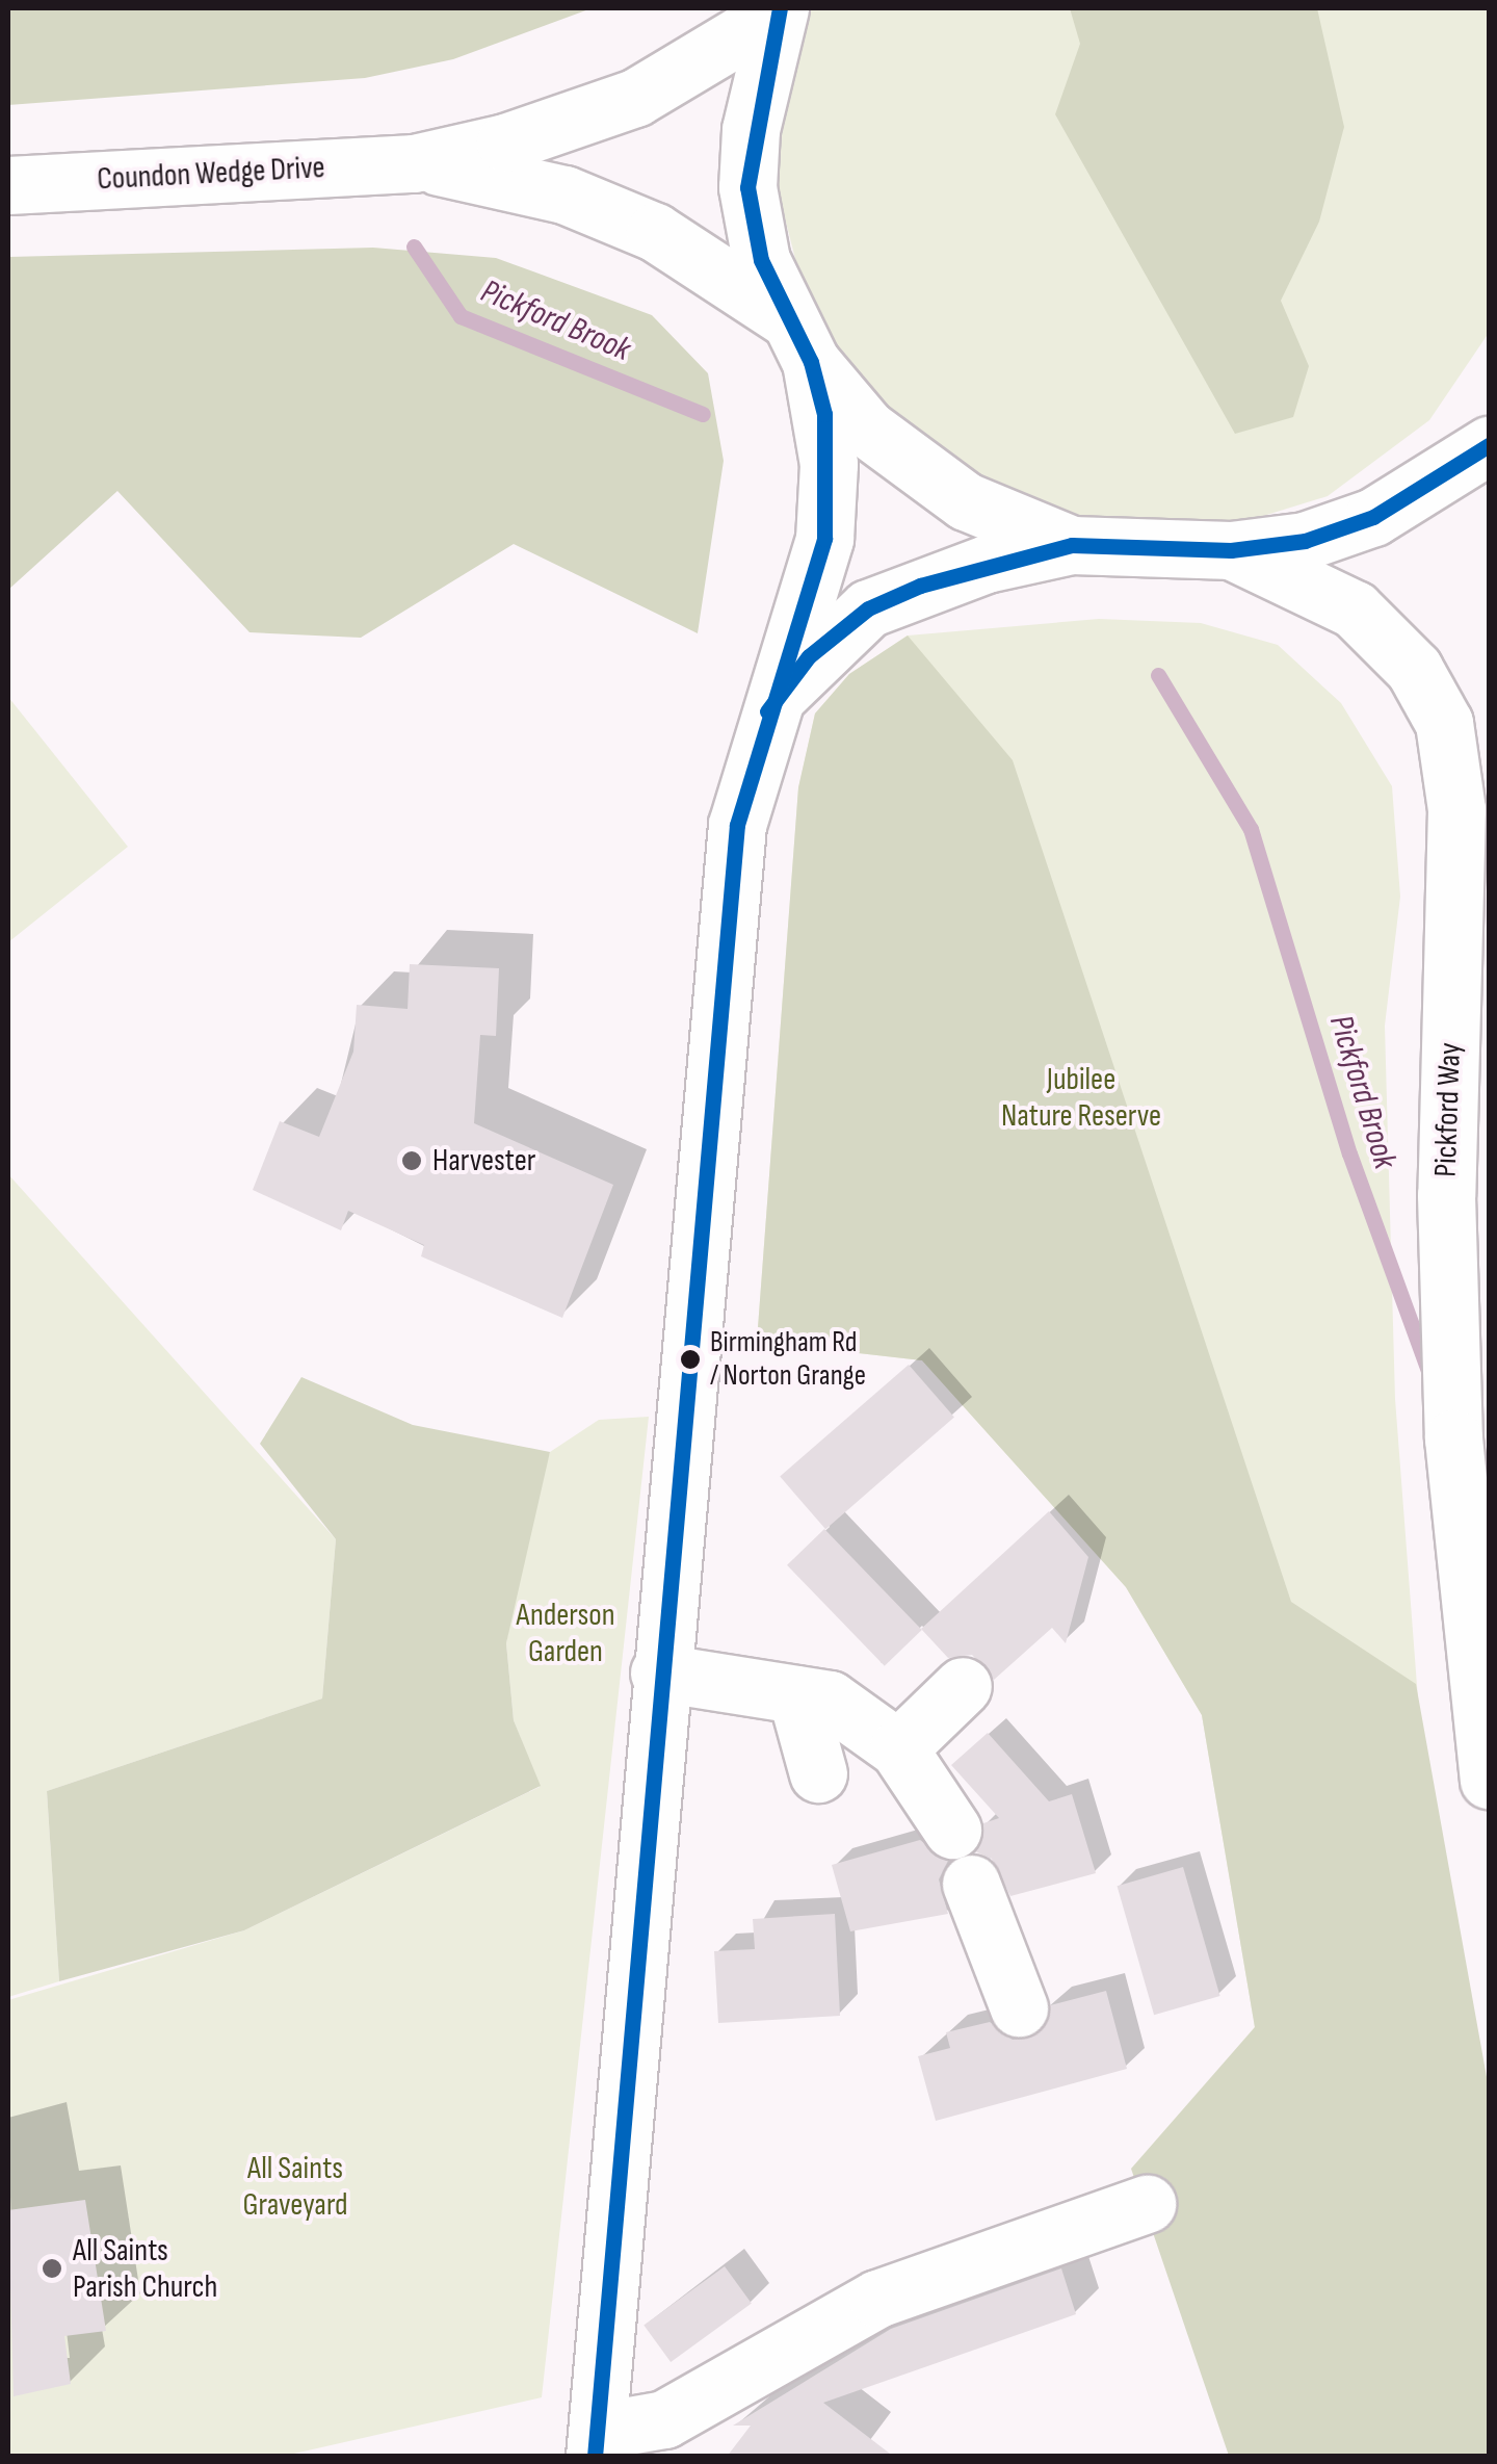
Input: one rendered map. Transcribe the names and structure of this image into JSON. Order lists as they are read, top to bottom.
{
  "streets": {
    "main road": ["Coundon Wedge Drive", "Pickford Way"]
  },
  "water": ["Pickford Brook"],
  "parks": ["Jubilee Nature Reserve", "Anderson Garden", "All Saints Graveyard"],
  "places": ["Harvester", "Birmingham Rd / Norton Grange", "All Saints Parish Church"]
}
